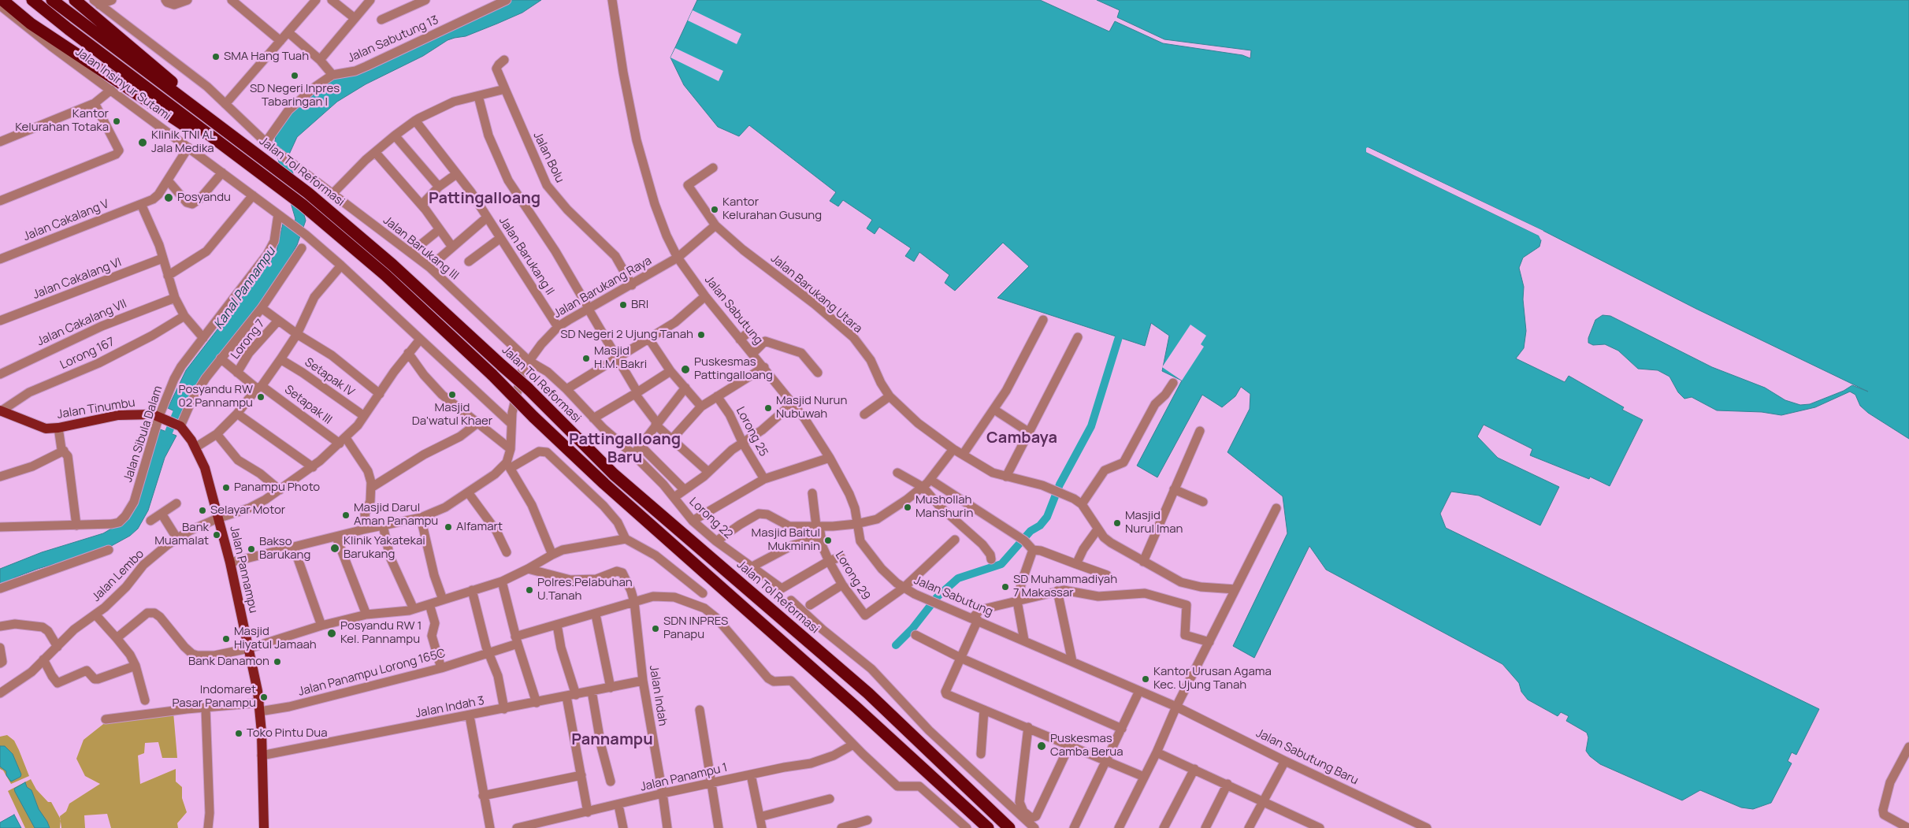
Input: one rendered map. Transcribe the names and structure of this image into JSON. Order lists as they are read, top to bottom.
{
  "streets": {
    "highway": ["Jalan Tol Reformasi"],
    "main road": ["Jalan Tinumbu", "Jalan Pannampu"],
    "street": [
      "Jalan Sabutung 13",
      "Jalan Insinyur Sutami",
      "Jalan Bolu",
      "Jalan Cakalang V",
      "Jalan Barukang III",
      "Jalan Barukang II",
      "Jalan Cakalang VI",
      "Jalan Barukang Raya",
      "Jalan Barukang Utara",
      "Jalan Sabutung",
      "Jalan Cakalang VII",
      "Lorong 7",
      "Lorong 167",
      "Setapak IV",
      "Setapak III",
      "Lorong 25",
      "Jalan Sibula Dalam",
      "Lorong 22",
      "Jalan Lembo",
      "Lorong 29",
      "Jalan Panampu Lorong 165C",
      "Jalan Indah",
      "Jalan Indah 3",
      "Jalan Sabutung Baru",
      "Jalan Panampu 1"
    ]
  },
  "crossings": [
    ["Jalan Sabutung 13", "Jalan Barukang III"],
    ["Jalan Insinyur Sutami", "Jalan Cakalang V"],
    ["Jalan Insinyur Sutami", "Jalan Sibula Dalam"],
    ["Jalan Bolu", "Jalan Barukang Raya"],
    ["Jalan Barukang III", "Jalan Barukang Raya"],
    ["Jalan Barukang III", "Lorong 22"],
    ["Jalan Barukang II", "Jalan Barukang Raya"],
    ["Jalan Barukang Raya", "Jalan Barukang Utara"],
    ["Jalan Barukang Raya", "Jalan Sabutung"],
    ["Jalan Barukang Raya", "Lorong 22"],
    ["Jalan Sabutung", "Lorong 29"],
    ["Jalan Sabutung", "Jalan Sabutung Baru"],
    ["Lorong 7", "Setapak III"],
    ["Lorong 167", "Jalan Tinumbu"],
    ["Setapak IV", "Jalan Lembo"],
    ["Setapak III", "Jalan Lembo"],
    ["Jalan Tinumbu", "Jalan Sibula Dalam"],
    ["Jalan Tinumbu", "Jalan Pannampu"],
    ["Lorong 22", "Lorong 29"],
    ["Jalan Pannampu", "Jalan Lembo"],
    ["Jalan Pannampu", "Jalan Panampu Lorong 165C"],
    ["Jalan Pannampu", "Jalan Indah 3"],
    ["Jalan Panampu Lorong 165C", "Jalan Indah"],
    ["Jalan Panampu Lorong 165C", "Jalan Panampu 1"],
    ["Jalan Indah", "Jalan Indah 3"],
    ["Jalan Indah", "Jalan Panampu 1"]
  ],
  "districts": [
    "Pattingalloang",
    "Cambaya",
    "Pattingalloang Baru",
    "Pannampu"
  ],
  "water": ["Kanal Pannampu"],
  "places": [
    "SMA Hang Tuah",
    "SD Negeri Inpres Tabaringan I",
    "Kantor Kelurahan Totaka",
    "Klinik TNI AL Jala Medika",
    "Posyandu",
    "Kantor Kelurahan Gusung",
    "BRI",
    "SD Negeri 2 Ujung Tanah",
    "Masjid H.M. Bakri",
    "Puskesmas Pattingalloang",
    "Masjid Da'watul Khaer",
    "Posyandu RW 02 Pannampu",
    "Masjid Nurun Nubuwah",
    "Panampu Photo",
    "Mushollah Manshurin",
    "Selayar Motor",
    "Masjid Darul Aman Panampu",
    "Masjid Nurul Iman",
    "Alfamart",
    "Bank Muamalat",
    "Masjid Baitul Mukminin",
    "Klinik Yakatekai Barukang",
    "Bakso Barukang",
    "SD Muhammadiyah 7 Makassar",
    "Polres.Pelabuhan U.Tanah",
    "SDN INPRES Panapu",
    "Posyandu RW 1 Kel. Pannampu",
    "Masjid Hiyatul Jamaah",
    "Bank Danamon",
    "Kantor Urusan Agama Kec. Ujung Tanah",
    "Indomaret Pasar Panampu",
    "Toko Pintu Dua",
    "Puskesmas Camba Berua"
  ]
}
